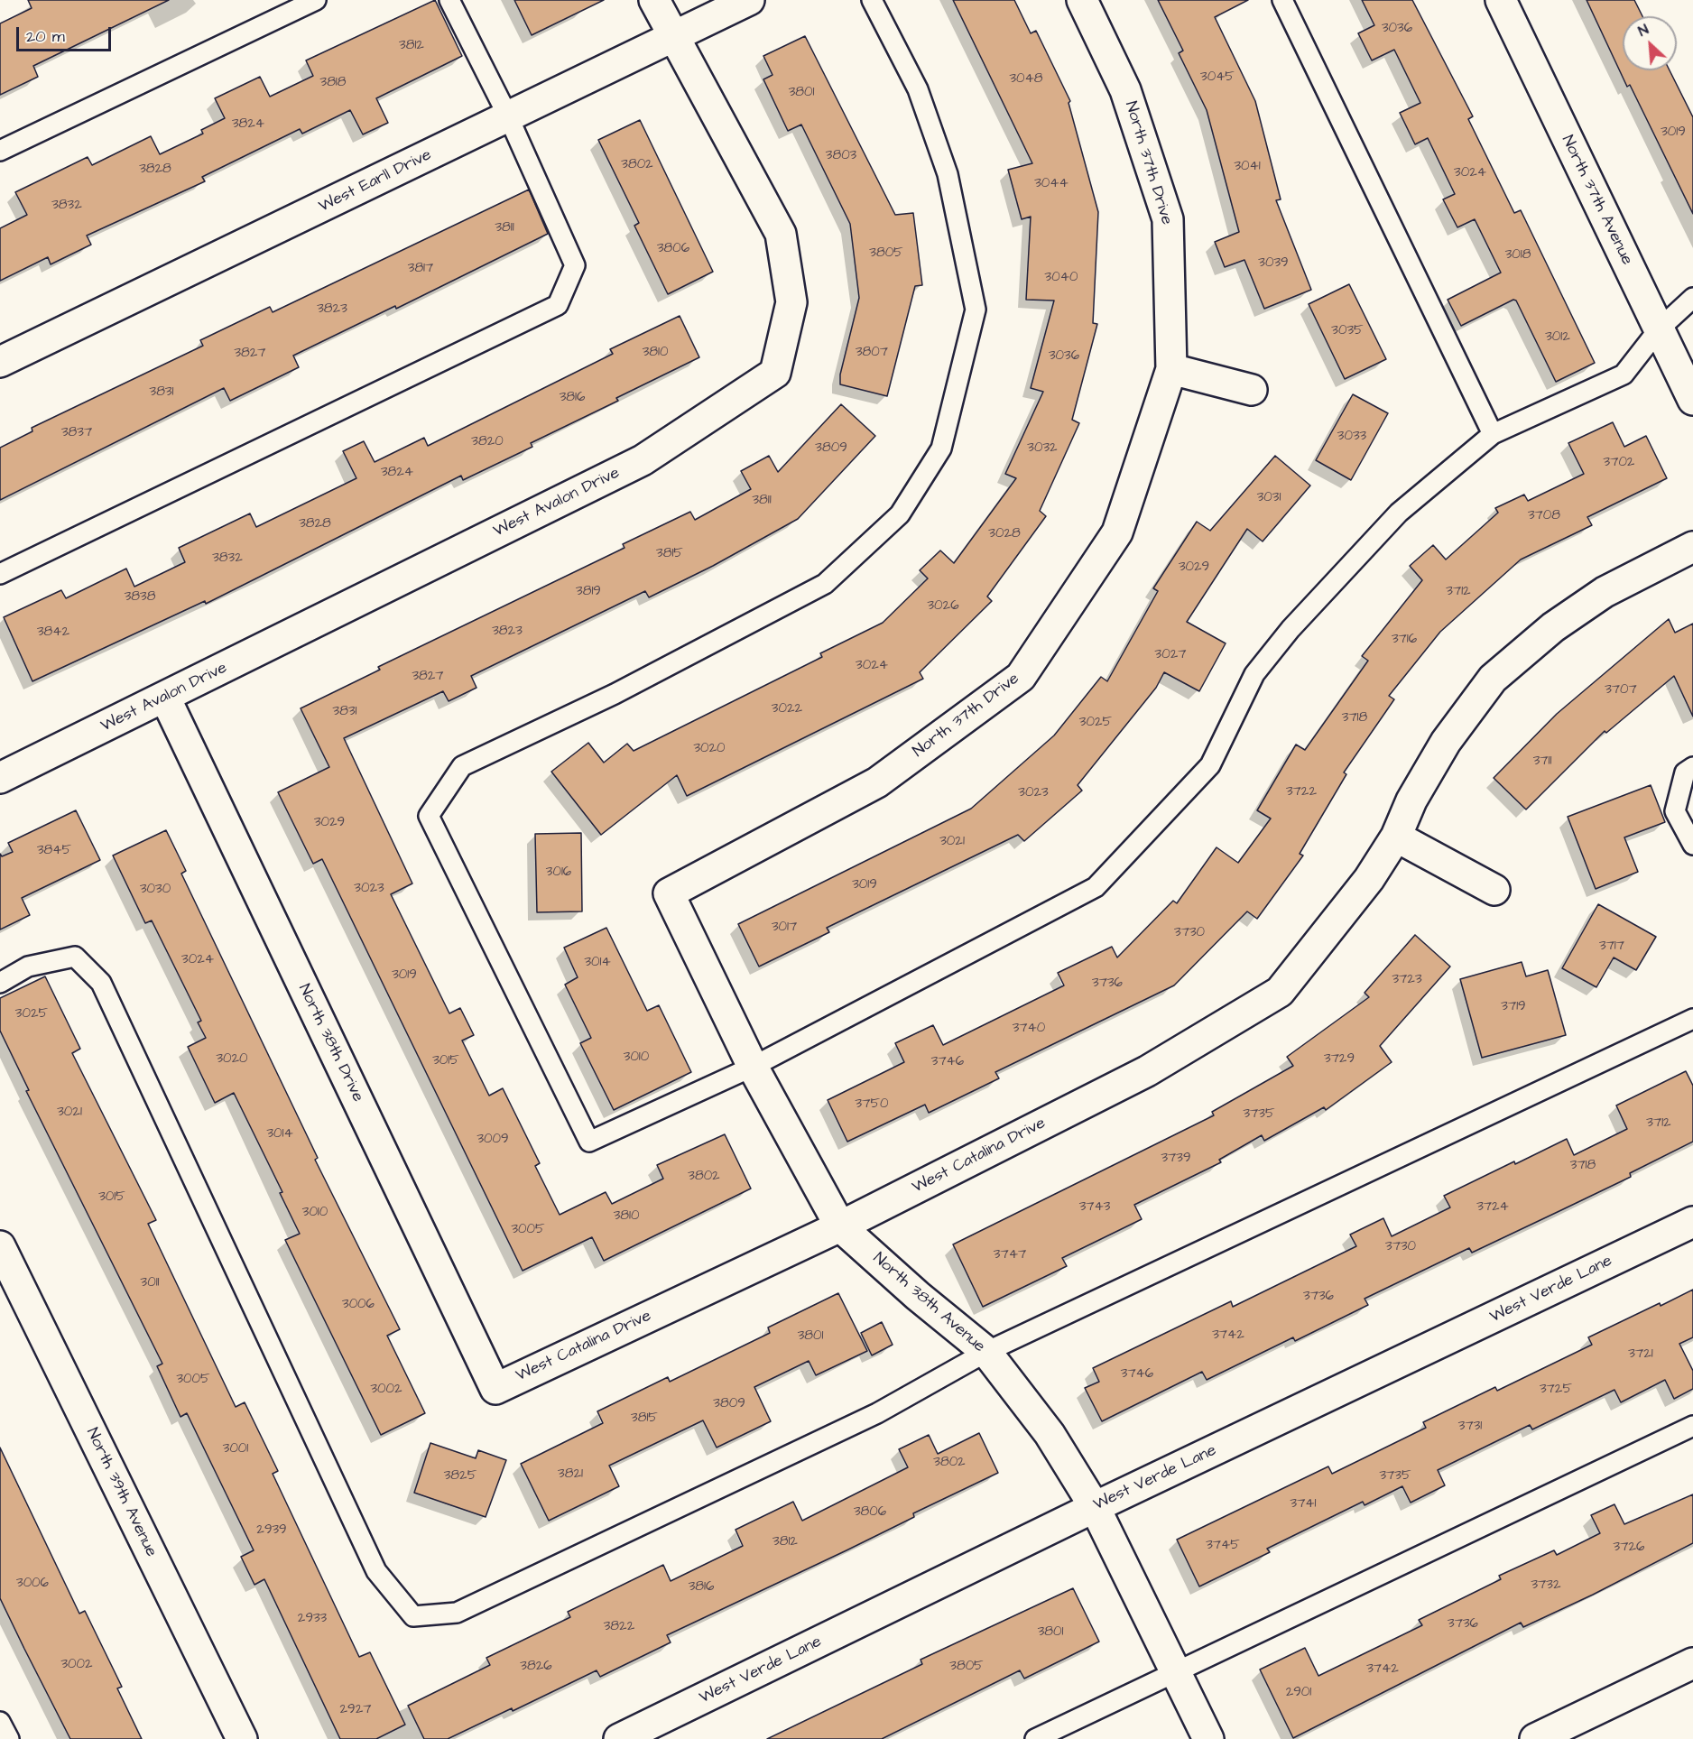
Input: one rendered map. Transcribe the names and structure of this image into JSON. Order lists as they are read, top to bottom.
{
  "streets": {
    "street": [
      "North 37th Drive",
      "West Earll Drive",
      "North 37th Avenue",
      "West Avalon Drive",
      "North 38th Drive",
      "West Catalina Drive",
      "West Verde Lane",
      "North 38th Avenue",
      "North 39th Avenue"
    ]
  },
  "crossings": [
    ["North 37th Drive", "North 38th Avenue"],
    ["West Earll Drive", "West Avalon Drive"],
    ["West Avalon Drive", "North 38th Drive"],
    ["North 38th Drive", "West Catalina Drive"],
    ["West Catalina Drive", "North 38th Avenue"],
    ["West Verde Lane", "North 38th Avenue"]
  ],
  "house_numbers": [
    "3036",
    "3812",
    "3045",
    "3048",
    "3818",
    "3801",
    "3824",
    "3019",
    "3803",
    "3802",
    "3041",
    "3828",
    "3024",
    "3044",
    "3832",
    "3811",
    "3806",
    "3805",
    "3018",
    "3039",
    "3817",
    "3040",
    "3823",
    "3035",
    "3012",
    "3810",
    "3807",
    "3827",
    "3036",
    "3831",
    "3816",
    "3837",
    "3033",
    "3820",
    "3809",
    "3032",
    "3702",
    "3824",
    "3031",
    "3811",
    "3708",
    "3828",
    "3028",
    "3815",
    "3832",
    "3029",
    "3819",
    "3712",
    "3838",
    "3026",
    "3823",
    "3842",
    "3716",
    "3027",
    "3024",
    "3827",
    "3707",
    "3022",
    "3831",
    "3718",
    "3025",
    "3020",
    "3711",
    "3722",
    "3023",
    "3029",
    "3021",
    "3845",
    "3016",
    "3019",
    "3023",
    "3030",
    "3017",
    "3730",
    "3717",
    "3024",
    "3014",
    "3019",
    "3723",
    "3736",
    "3719",
    "3025",
    "3740",
    "3010",
    "3020",
    "3729",
    "3015",
    "3746",
    "3750",
    "3021",
    "3735",
    "3712",
    "3014",
    "3009",
    "3739",
    "3718",
    "3802",
    "3015",
    "3743",
    "3724",
    "3010",
    "3810",
    "3005",
    "3730",
    "3747",
    "3011",
    "3736",
    "3006",
    "3742",
    "3801",
    "3721",
    "3746",
    "3005",
    "3002",
    "3725",
    "3809",
    "3815",
    "3731",
    "3001",
    "3802",
    "3821",
    "3825",
    "3735",
    "3741",
    "3806",
    "2939",
    "3812",
    "3745",
    "3726",
    "3006",
    "3732",
    "3816",
    "2933",
    "3736",
    "3822",
    "3801",
    "3002",
    "3826",
    "3805",
    "3742",
    "2901",
    "2927"
  ],
  "scale_bar": "20 m",
  "north": "top left"
}
